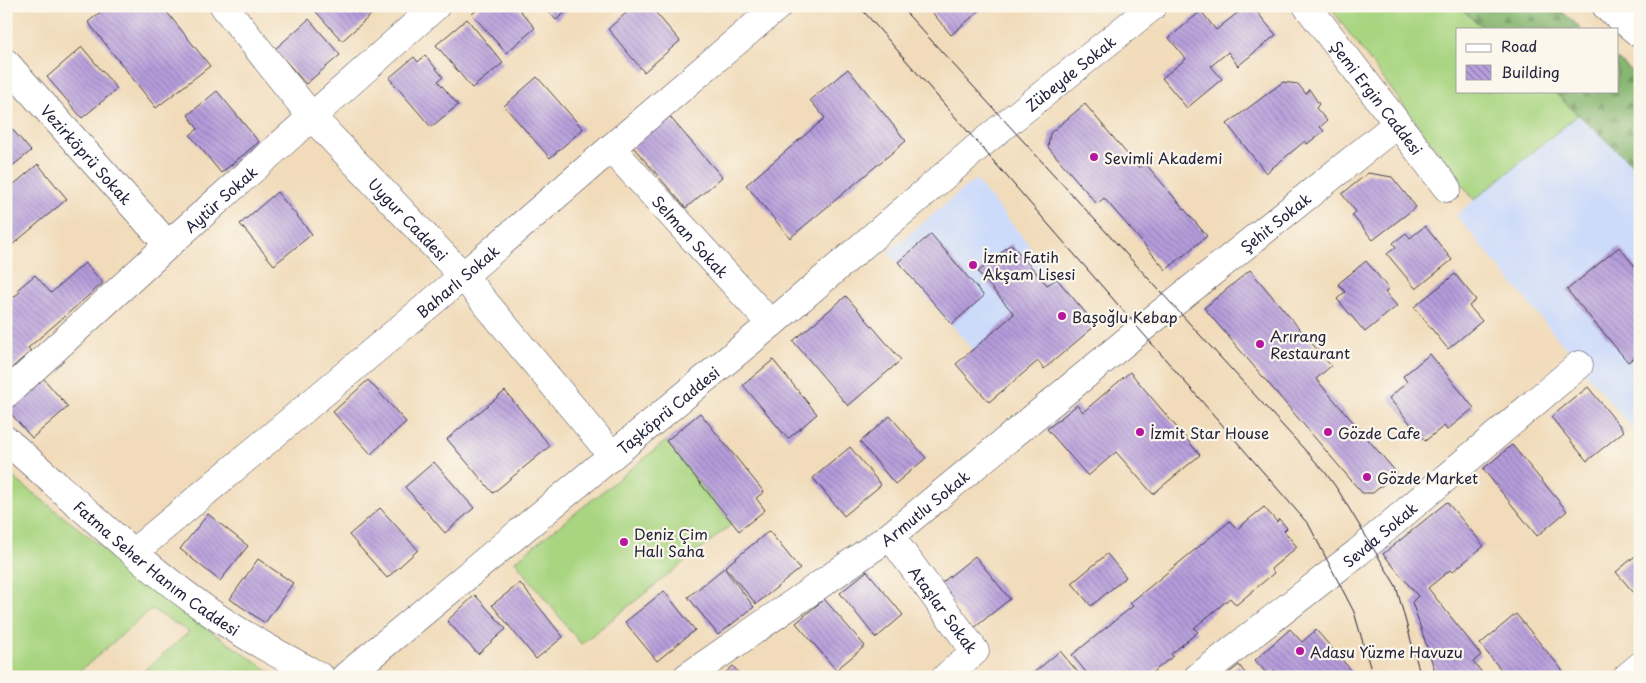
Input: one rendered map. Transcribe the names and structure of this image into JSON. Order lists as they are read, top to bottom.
{
  "streets": {
    "main road": [
      "Zübeyde Sokak",
      "Şemi Ergin Caddesi",
      "Vezirköprü Sokak",
      "Aytür Sokak",
      "Uygur Caddesi",
      "Şehit Sokak",
      "Selman Sokak",
      "Baharlı Sokak",
      "Taşköprü Caddesi",
      "Armutlu Sokak",
      "Sevda Sokak",
      "Fatma Seher Hanım Caddesi",
      "Ataşlar Sokak"
    ]
  },
  "crossings": [
    ["Zübeyde Sokak", "Taşköprü Caddesi"],
    ["Şemi Ergin Caddesi", "Şehit Sokak"],
    ["Vezirköprü Sokak", "Aytür Sokak"],
    ["Aytür Sokak", "Uygur Caddesi"],
    ["Uygur Caddesi", "Baharlı Sokak"],
    ["Uygur Caddesi", "Taşköprü Caddesi"],
    ["Şehit Sokak", "Armutlu Sokak"],
    ["Selman Sokak", "Baharlı Sokak"],
    ["Selman Sokak", "Taşköprü Caddesi"],
    ["Baharlı Sokak", "Fatma Seher Hanım Caddesi"],
    ["Armutlu Sokak", "Ataşlar Sokak"]
  ],
  "places": [
    "Sevimli Akademi",
    "İzmit Fatih Akşam Lisesi",
    "Başoğlu Kebap",
    "Arırang Restaurant",
    "İzmit Star House",
    "Gözde Cafe",
    "Gözde Market",
    "Deniz Çim Halı Saha",
    "Adasu Yüzme Havuzu"
  ],
  "legend": ["Road", "Building"]
}
